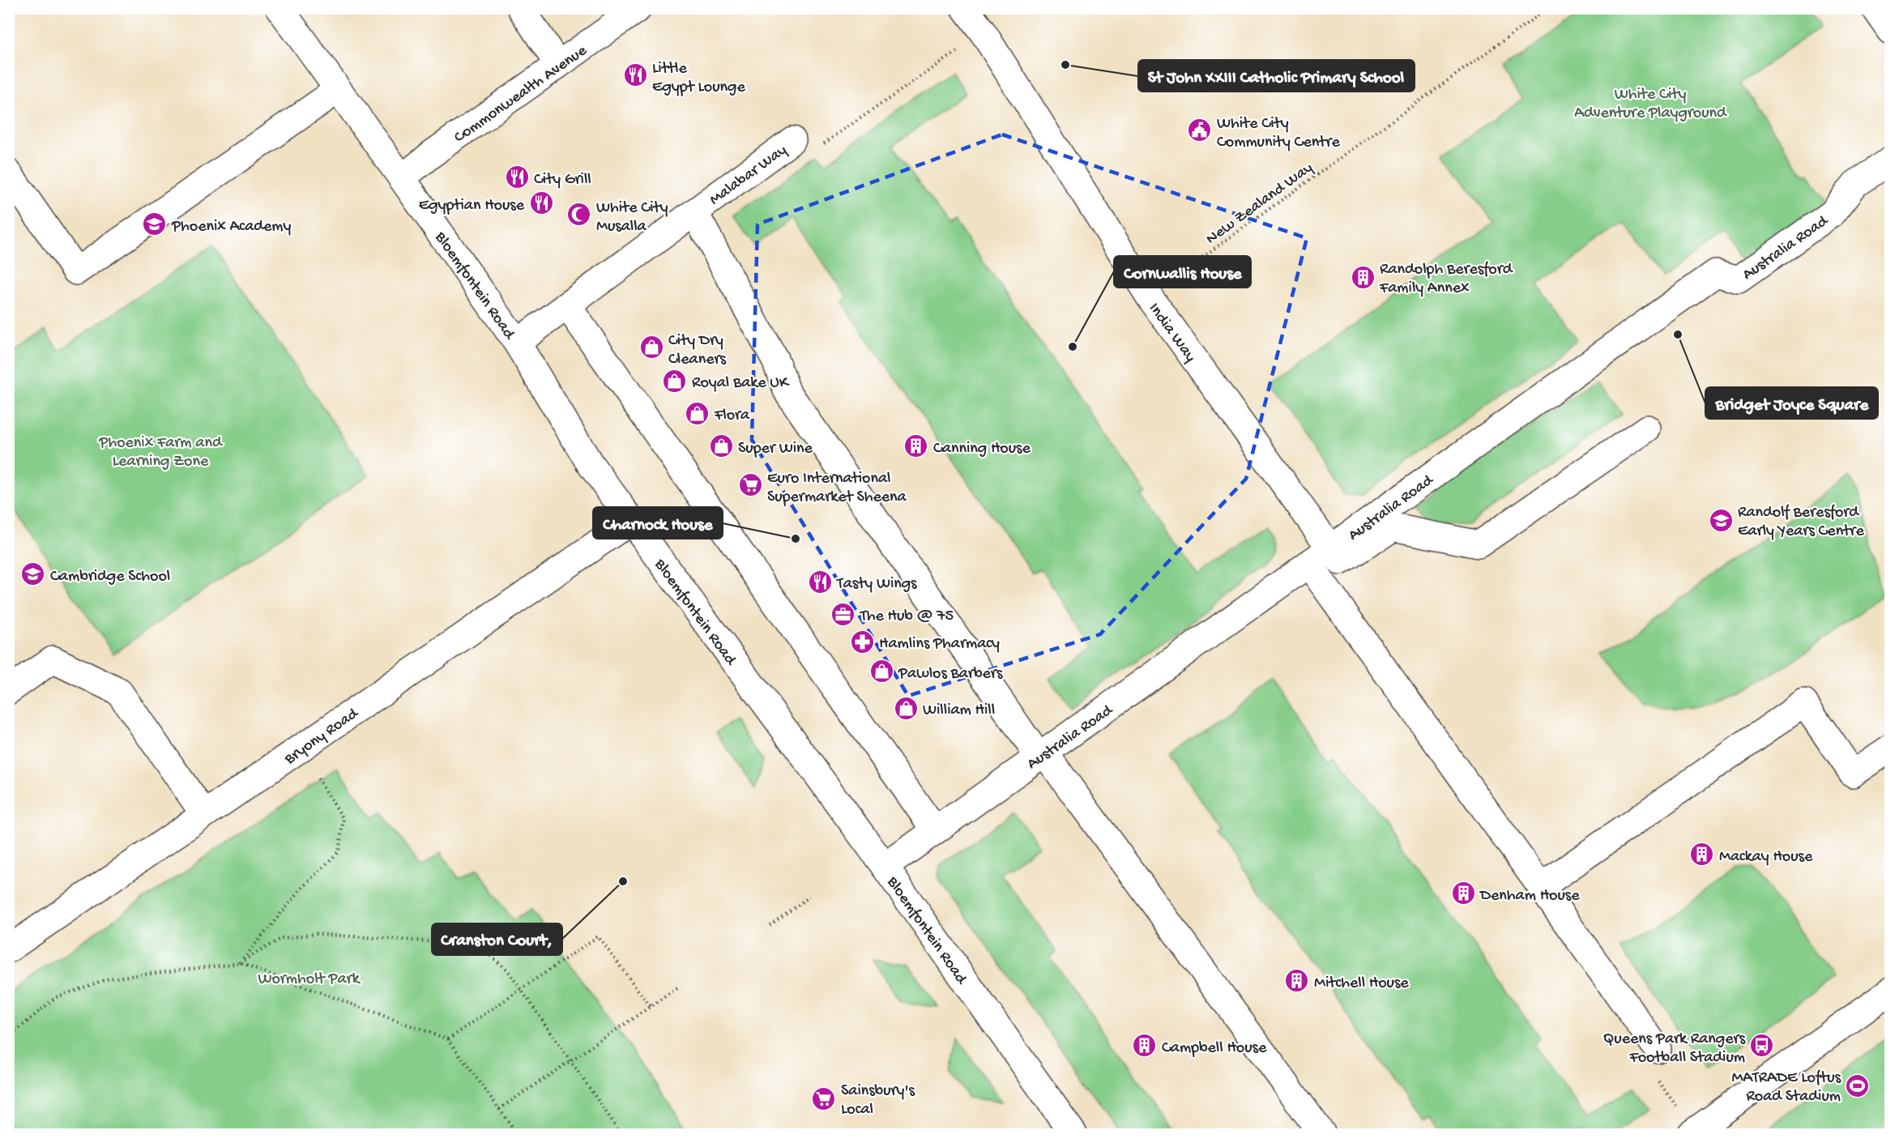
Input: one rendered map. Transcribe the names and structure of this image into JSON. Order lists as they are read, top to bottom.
{
  "streets": {
    "street": [
      "Commonwealth Avenue",
      "Malabar Way",
      "Australia Road",
      "Bloemfontein Road",
      "India Way",
      "Bryony Road"
    ],
    "path": ["New Zealand Way"]
  },
  "crossings": [
    ["Commonwealth Avenue", "Bloemfontein Road"],
    ["Malabar Way", "Bloemfontein Road"],
    ["Malabar Way", "India Way"],
    ["New Zealand Way", "India Way"],
    ["Australia Road", "Bloemfontein Road"],
    ["Australia Road", "India Way"],
    ["Bloemfontein Road", "Bryony Road"]
  ],
  "parks": ["White City Adventure Playground", "Phoenix Farm and Learning Zone", "Wormholt Park"],
  "places": {
    "other": [
      "St John XXIII Catholic Primary School",
      "Bridget Joyce Square",
      "Cornwallis House",
      "Charnock House",
      "Cranston Court,"
    ],
    "restaurant": [
      "Little Egypt Lounge",
      "City Grill",
      "Egyptian House",
      "Tasty Wings"
    ],
    "public building": ["White City Community Centre"],
    "mosque": ["White City Musalla"],
    "school or university": ["Phoenix Academy", "Randolf Beresford Early Years Centre", "Cambridge School"],
    "building": [
      "Randolph Beresford Family Annex",
      "Canning House",
      "Mackay House",
      "Denham House",
      "Mitchell House",
      "Campbell House"
    ],
    "shop": [
      "City Dry Cleaners",
      "Royal Bake UK",
      "Flora",
      "Super Wine",
      "Pawlos Barbers",
      "William Hill"
    ],
    "supermarket": ["Euro International Supermarket Sheena", "Sainsbury's Local"],
    "office": ["The Hub @ 75"],
    "pharmacy": ["Hamlins Pharmacy"],
    "bus stop": ["Queens Park Rangers Football Stadium"],
    "sports": ["MATRADE Loftus Road Stadium"]
  }
}
